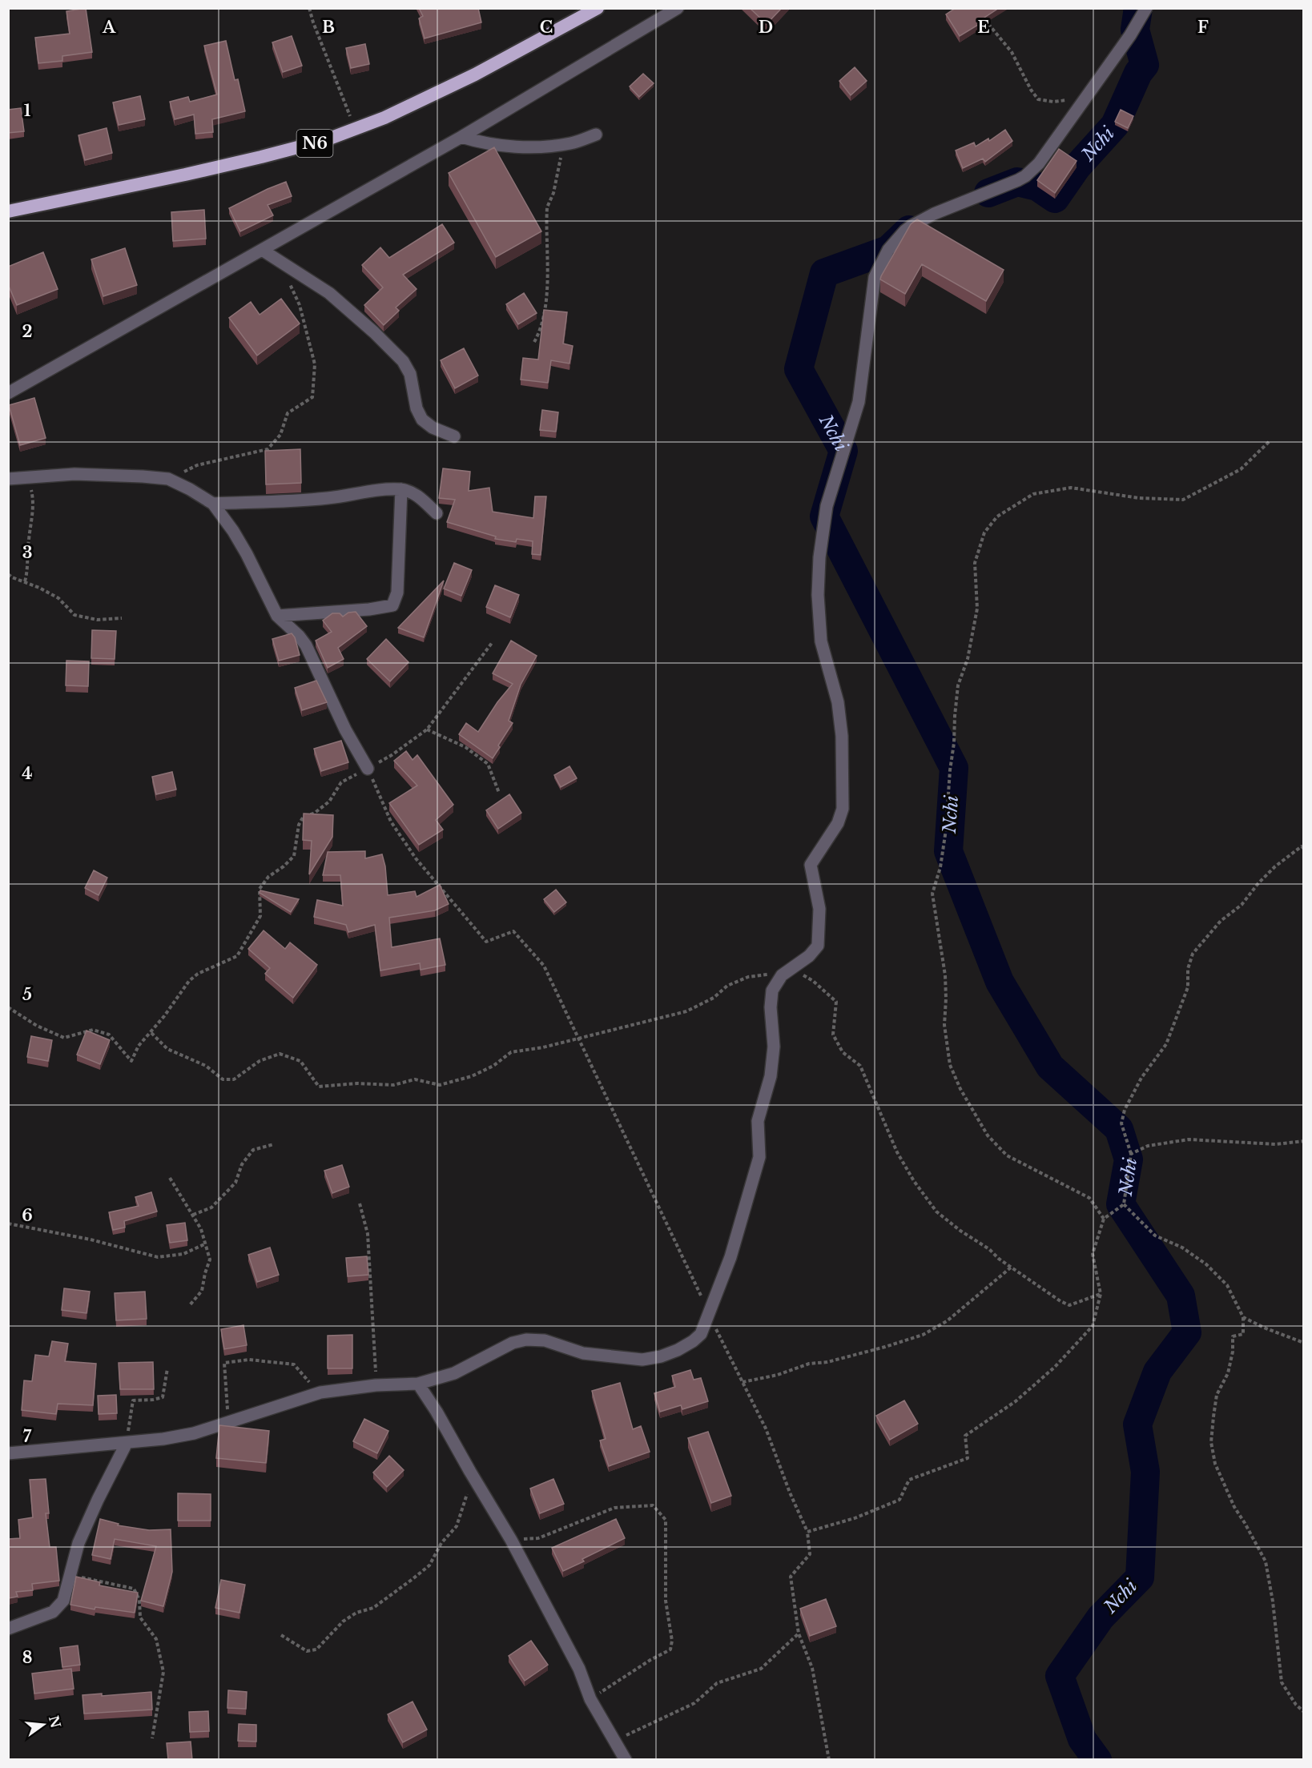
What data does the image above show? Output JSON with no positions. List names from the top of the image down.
{
  "streets": {
    "highway": ["N6"]
  },
  "water": ["Nchi"],
  "north": "right",
  "grid": {
    "columns": [
      "A",
      "B",
      "C",
      "D",
      "E",
      "F"
    ],
    "rows": [
      "1",
      "2",
      "3",
      "4",
      "5",
      "6",
      "7",
      "8"
    ]
  }
}
